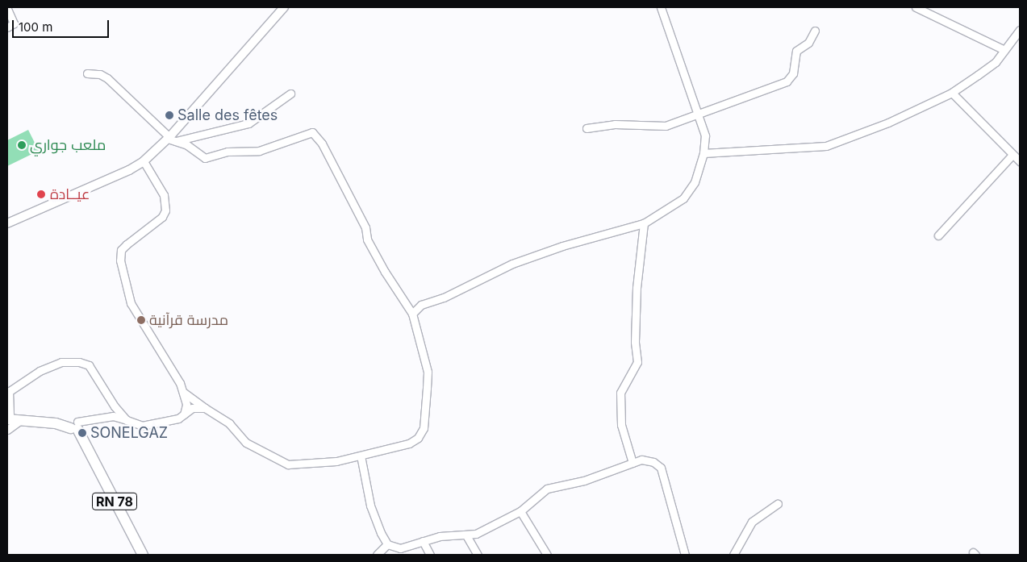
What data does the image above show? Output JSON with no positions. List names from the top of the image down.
{
  "streets": {
    "main road": ["RN 78"]
  },
  "places": [
    "Salle des fêtes",
    "ملعب جواري",
    "عيــادة",
    "مدرسة قرآنية",
    "SONELGAZ"
  ],
  "scale_bar": "100 m"
}
